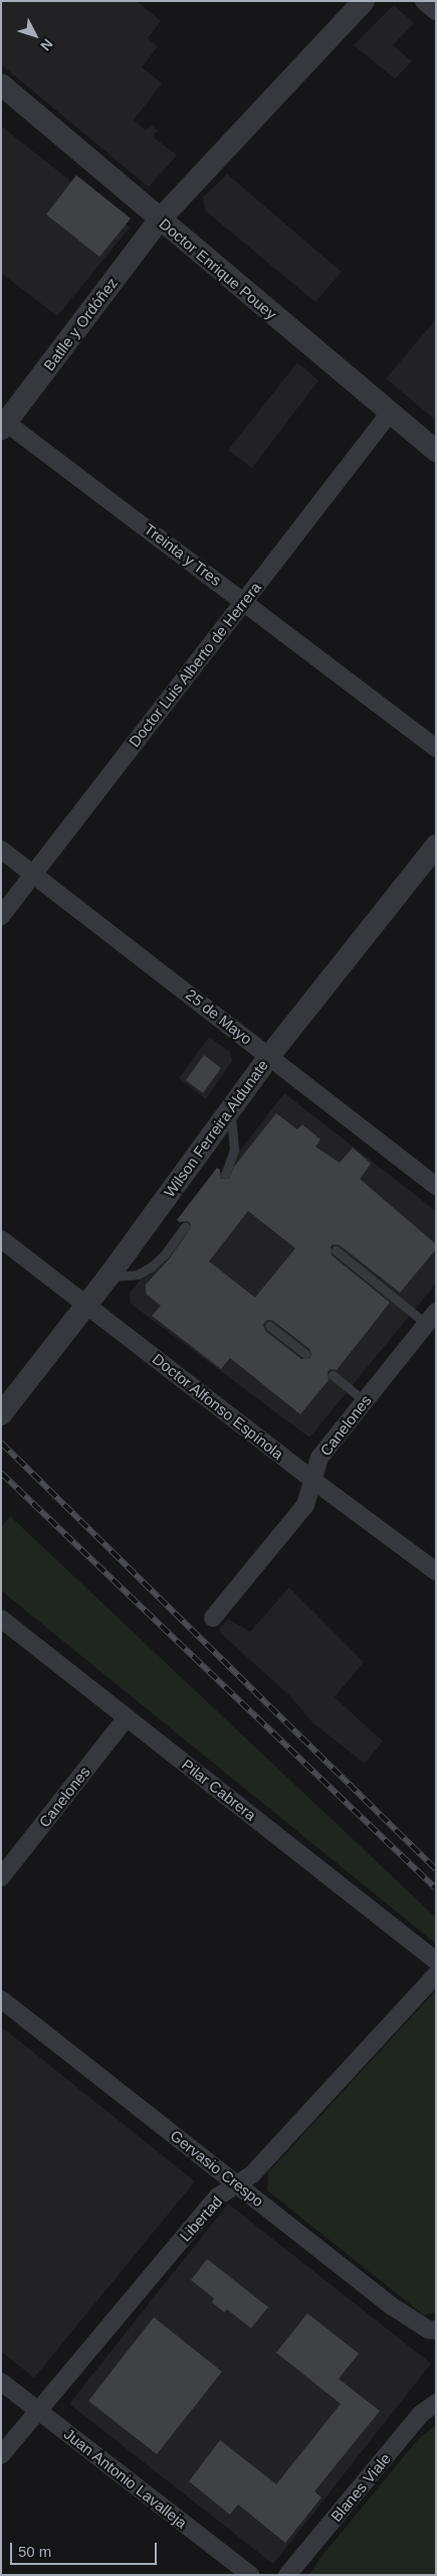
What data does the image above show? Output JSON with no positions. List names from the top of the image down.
{
  "streets": {
    "street": [
      "Doctor Enrique Pouey",
      "Batlle y Ordóñez",
      "Treinta y Tres",
      "Doctor Luis Alberto de Herrera",
      "25 de Mayo",
      "Wilson Ferreira Aldunate",
      "Doctor Alfonso Espínola",
      "Canelones",
      "Pilar Cabrera",
      "Gervasio Crespo",
      "Libertad",
      "Juan Antonio Lavalleja",
      "Blanes Viale"
    ]
  },
  "crossings": [
    ["Doctor Enrique Pouey", "Batlle y Ordóñez"],
    ["Doctor Enrique Pouey", "Doctor Luis Alberto de Herrera"],
    ["Batlle y Ordóñez", "Treinta y Tres"],
    ["Treinta y Tres", "Doctor Luis Alberto de Herrera"],
    ["Doctor Luis Alberto de Herrera", "25 de Mayo"],
    ["25 de Mayo", "Wilson Ferreira Aldunate"],
    ["Wilson Ferreira Aldunate", "Doctor Alfonso Espínola"],
    ["Doctor Alfonso Espínola", "Canelones"],
    ["Canelones", "Pilar Cabrera"],
    ["Gervasio Crespo", "Libertad"],
    ["Libertad", "Juan Antonio Lavalleja"]
  ],
  "scale_bar": "50 m",
  "north": "bottom right"
}
